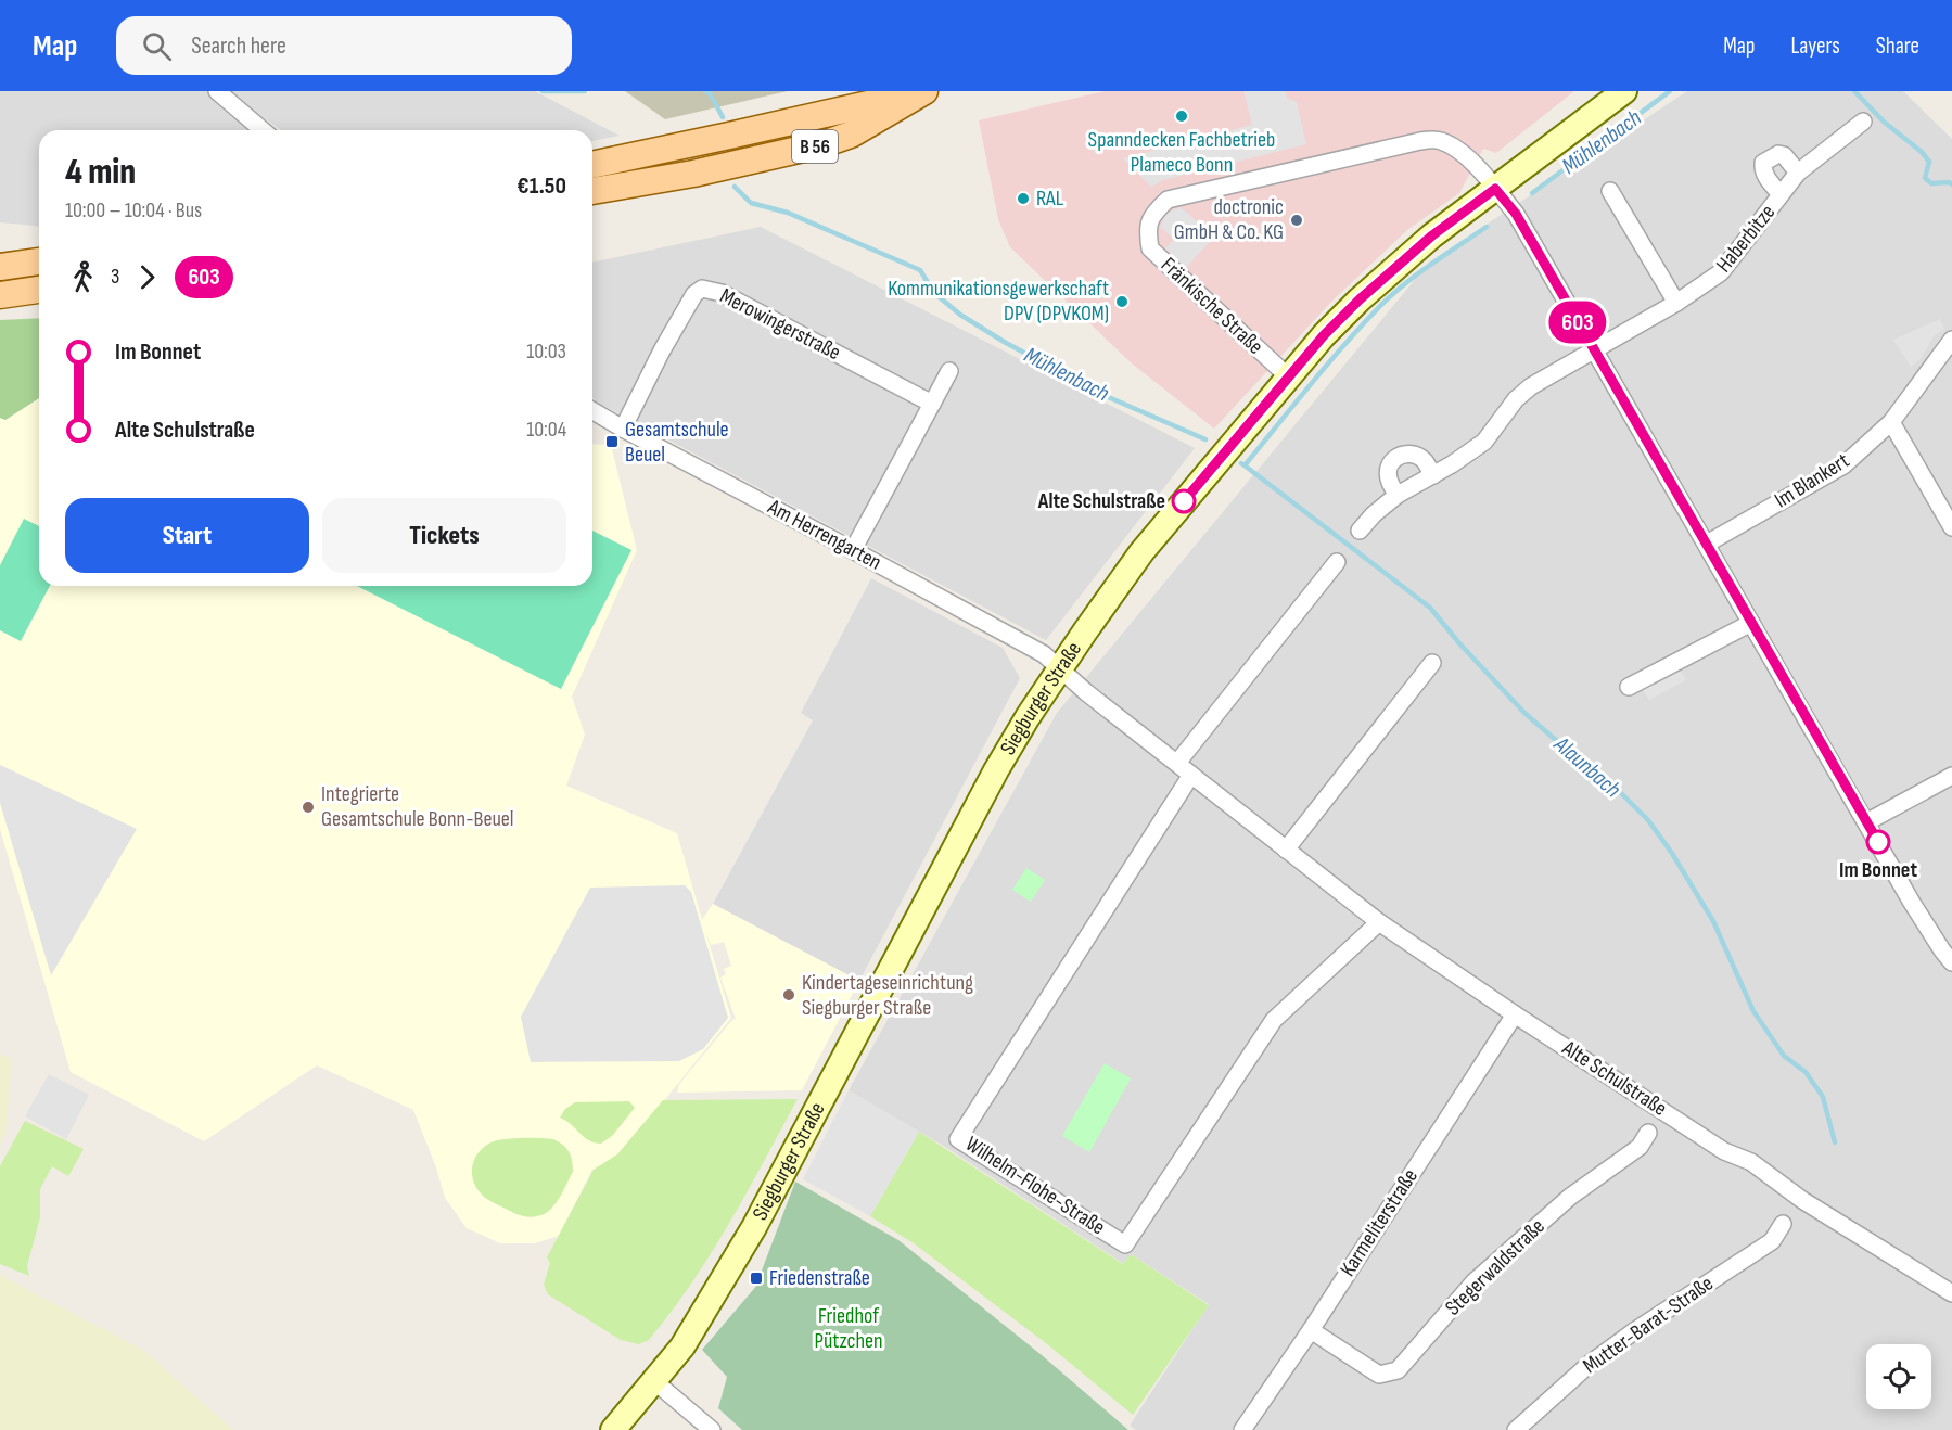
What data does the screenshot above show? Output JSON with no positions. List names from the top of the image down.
{
  "streets": {
    "main road": ["B 56", "Siegburger Straße"],
    "street": [
      "Haberbitze",
      "Fränkische Straße",
      "Merowingerstraße",
      "Im Blankert",
      "Am Herrengarten",
      "Alte Schulstraße",
      "Wilhelm-Flohe-Straße",
      "Karmeliterstraße",
      "Stegerwaldstraße",
      "Mutter-Barat-Straße"
    ]
  },
  "crossings": [
    ["Haberbitze", "Fränkische Straße"],
    ["Fränkische Straße", "Im Blankert"],
    ["Fränkische Straße", "Siegburger Straße"],
    ["Merowingerstraße", "Am Herrengarten"],
    ["Am Herrengarten", "Siegburger Straße"],
    ["Am Herrengarten", "Alte Schulstraße"],
    ["Siegburger Straße", "Alte Schulstraße"],
    ["Alte Schulstraße", "Wilhelm-Flohe-Straße"],
    ["Alte Schulstraße", "Karmeliterstraße"],
    ["Karmeliterstraße", "Stegerwaldstraße"]
  ],
  "water": ["Mühlenbach", "Alaunbach"],
  "parks": ["Friedhof Pützchen"],
  "places": {
    "other": [
      "Spanndecken Fachbetrieb Plameco Bonn",
      "RAL",
      "doctronic GmbH & Co. KG",
      "Kommunikationsgewerkschaft DPV (DPVKOM)",
      "Alte Schulstraße",
      "Integrierte Gesamtschule Bonn-Beuel",
      "Im Bonnet",
      "Kindertageseinrichtung Siegburger Straße"
    ],
    "transit": ["Gesamtschule Beuel", "Friedenstraße"]
  },
  "lines": ["bus line 603"],
  "page": {
    "header": "Map",
    "search": "Search here",
    "nav": ["Map", "Layers", "Share"],
    "on_map": "603",
    "heading": ["4 min", "10:00 – 10:04 · Bus", "€1.50"],
    "legs": ["3", "603"],
    "list": [
      {
        "name": "Im Bonnet",
        "value": "10:03"
      },
      {
        "name": "Alte Schulstraße",
        "value": "10:04"
      }
    ],
    "buttons": ["Start", "Tickets"]
  }
}
